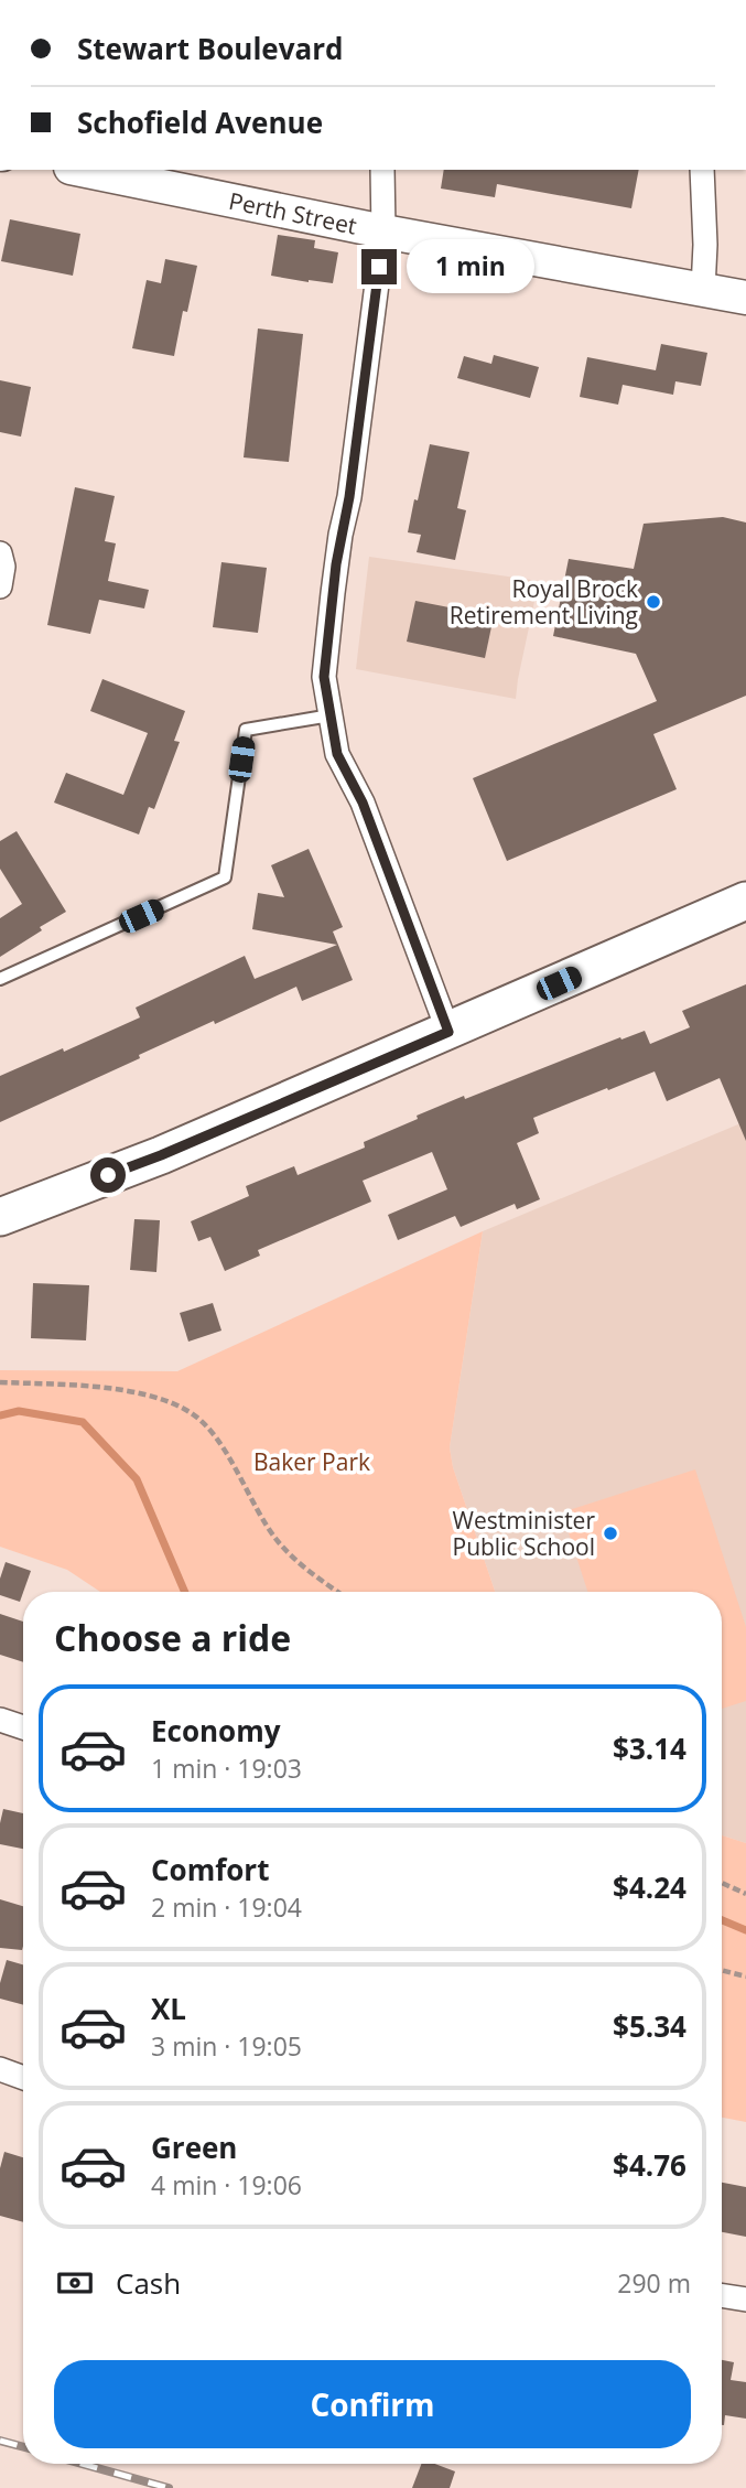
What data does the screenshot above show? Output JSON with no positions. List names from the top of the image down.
{
  "streets": {
    "street": ["Perth Street"]
  },
  "parks": ["Baker Park"],
  "places": ["Royal Brock Retirement Living", "Westminister Public School"],
  "page": {
    "banner": ["Stewart Boulevard", "Schofield Avenue"],
    "bubble": "1 min",
    "heading": "Choose a ride",
    "list": [
      {
        "name": "Economy",
        "note": "1 min · 19:03",
        "value": "$3.14"
      },
      {
        "name": "Comfort",
        "note": "2 min · 19:04",
        "value": "$4.24"
      },
      {
        "name": "XL",
        "note": "3 min · 19:05",
        "value": "$5.34"
      },
      {
        "name": "Green",
        "note": "4 min · 19:06",
        "value": "$4.76"
      }
    ],
    "pay": ["Cash", "290 m"],
    "buttons": "Confirm"
  }
}
